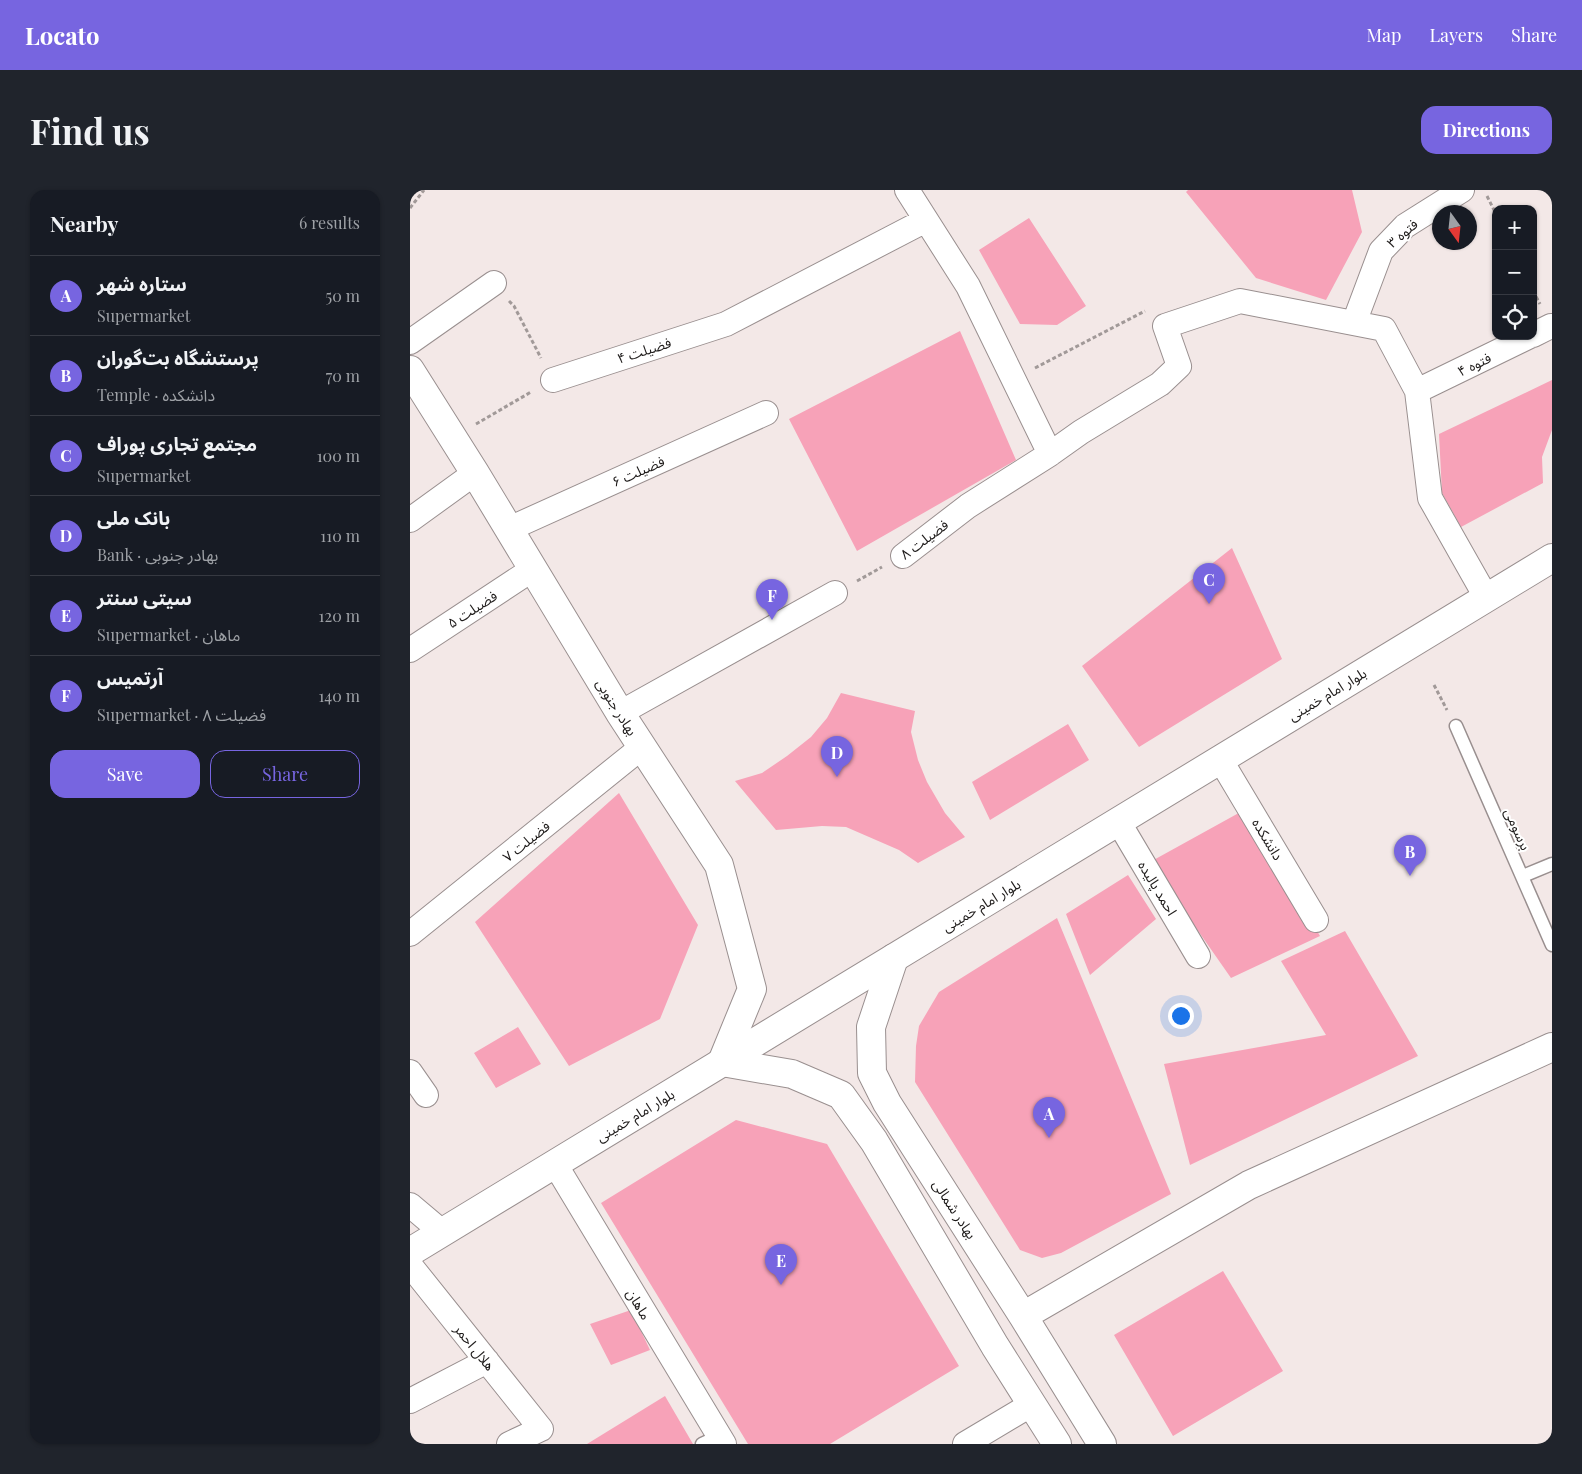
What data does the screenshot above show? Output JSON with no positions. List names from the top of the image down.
{
  "streets": {
    "main road": ["بلوار امام خمینی", "بهادر جنوبی", "بهادر شمالی"],
    "street": [
      "فتوه ۳",
      "فضیلت ۴",
      "فتوه ۴",
      "فضیلت ۶",
      "فضیلت ۸",
      "فضیلت ۵",
      "دانشکده",
      "فضیلت ۷",
      "احمد پالیده",
      "ماهان",
      "هلال احمر"
    ],
    "lane": ["برسومی"]
  },
  "crossings": [
    ["فضیلت ۶", "بهادر جنوبی"],
    ["فضیلت ۵", "بهادر جنوبی"],
    ["بلوار امام خمینی", "بهادر جنوبی"],
    ["بلوار امام خمینی", "دانشکده"],
    ["بلوار امام خمینی", "احمد پالیده"],
    ["بلوار امام خمینی", "بهادر شمالی"],
    ["بلوار امام خمینی", "ماهان"],
    ["بهادر جنوبی", "فضیلت ۷"]
  ],
  "north": "bottom",
  "page": {
    "header": "Locato",
    "nav": ["Map", "Layers", "Share"],
    "buttons": [
      "Directions",
      ["Save", "Share"]
    ],
    "title": "Find us",
    "heading": ["Nearby", "6 results"],
    "map_buttons": ["+", "−"],
    "list": [
      {
        "mark": "A",
        "name": "ستاره شهر",
        "note": "Supermarket",
        "value": "50 m"
      },
      {
        "mark": "B",
        "name": "پرستشگاه بت‌گوران",
        "note": "Temple · دانشکده",
        "value": "70 m"
      },
      {
        "mark": "C",
        "name": "مجتمع تجاری پوراف",
        "note": "Supermarket",
        "value": "100 m"
      },
      {
        "mark": "D",
        "name": "بانک ملی",
        "note": "Bank · بهادر جنوبی",
        "value": "110 m"
      },
      {
        "mark": "E",
        "name": "سیتی سنتر",
        "note": "Supermarket · ماهان",
        "value": "120 m"
      },
      {
        "mark": "F",
        "name": "آرتمیس",
        "note": "Supermarket · فضیلت ۸",
        "value": "140 m"
      }
    ],
    "pins": [
      "C",
      "F",
      "D",
      "B",
      "A",
      "E"
    ]
  }
}
